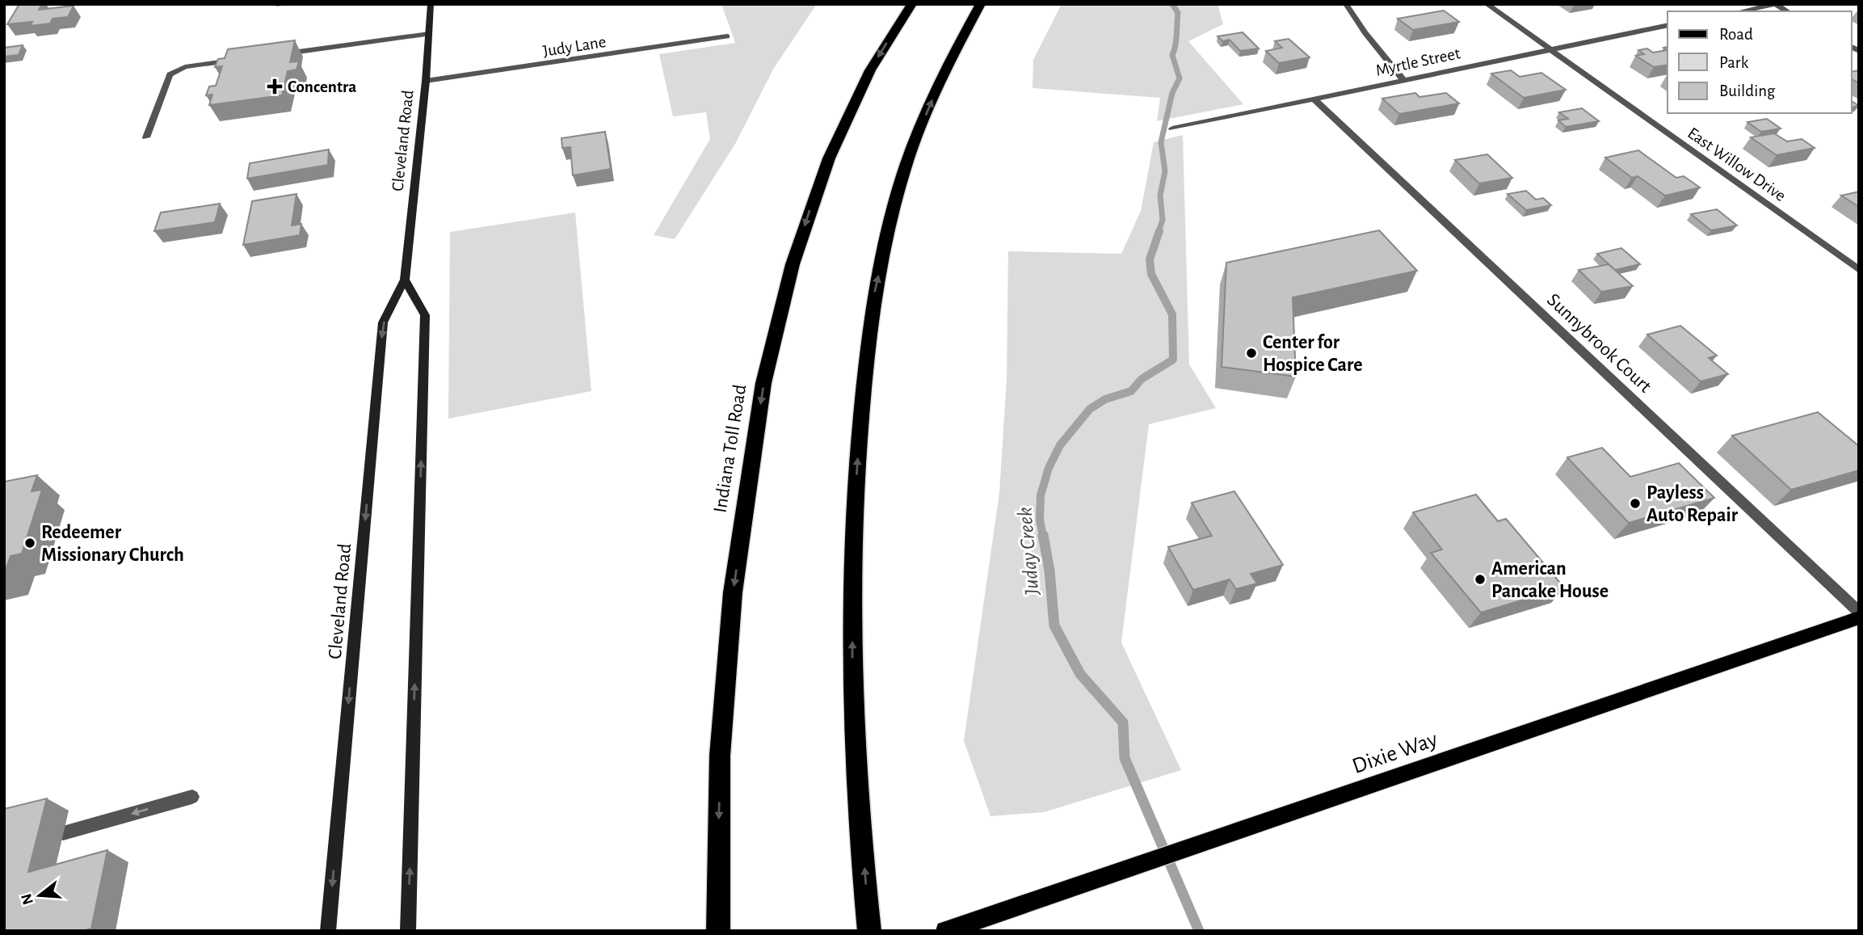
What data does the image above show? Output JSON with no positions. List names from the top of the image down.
{
  "streets": {
    "highway": ["Indiana Toll Road"],
    "main road": ["Cleveland Road", "Dixie Way"],
    "street": [
      "Judy Lane",
      "Myrtle Street",
      "East Willow Drive",
      "Sunnybrook Court"
    ]
  },
  "crossings": [
    ["Judy Lane", "Cleveland Road"],
    ["Myrtle Street", "East Willow Drive"],
    ["Myrtle Street", "Sunnybrook Court"]
  ],
  "water": ["Juday Creek"],
  "places": {
    "health": ["Concentra"],
    "other": [
      "Center for Hospice Care",
      "Payless Auto Repair",
      "Redeemer Missionary Church",
      "American Pancake House"
    ]
  },
  "legend": ["Road", "Park", "Building"],
  "north": "left"
}
